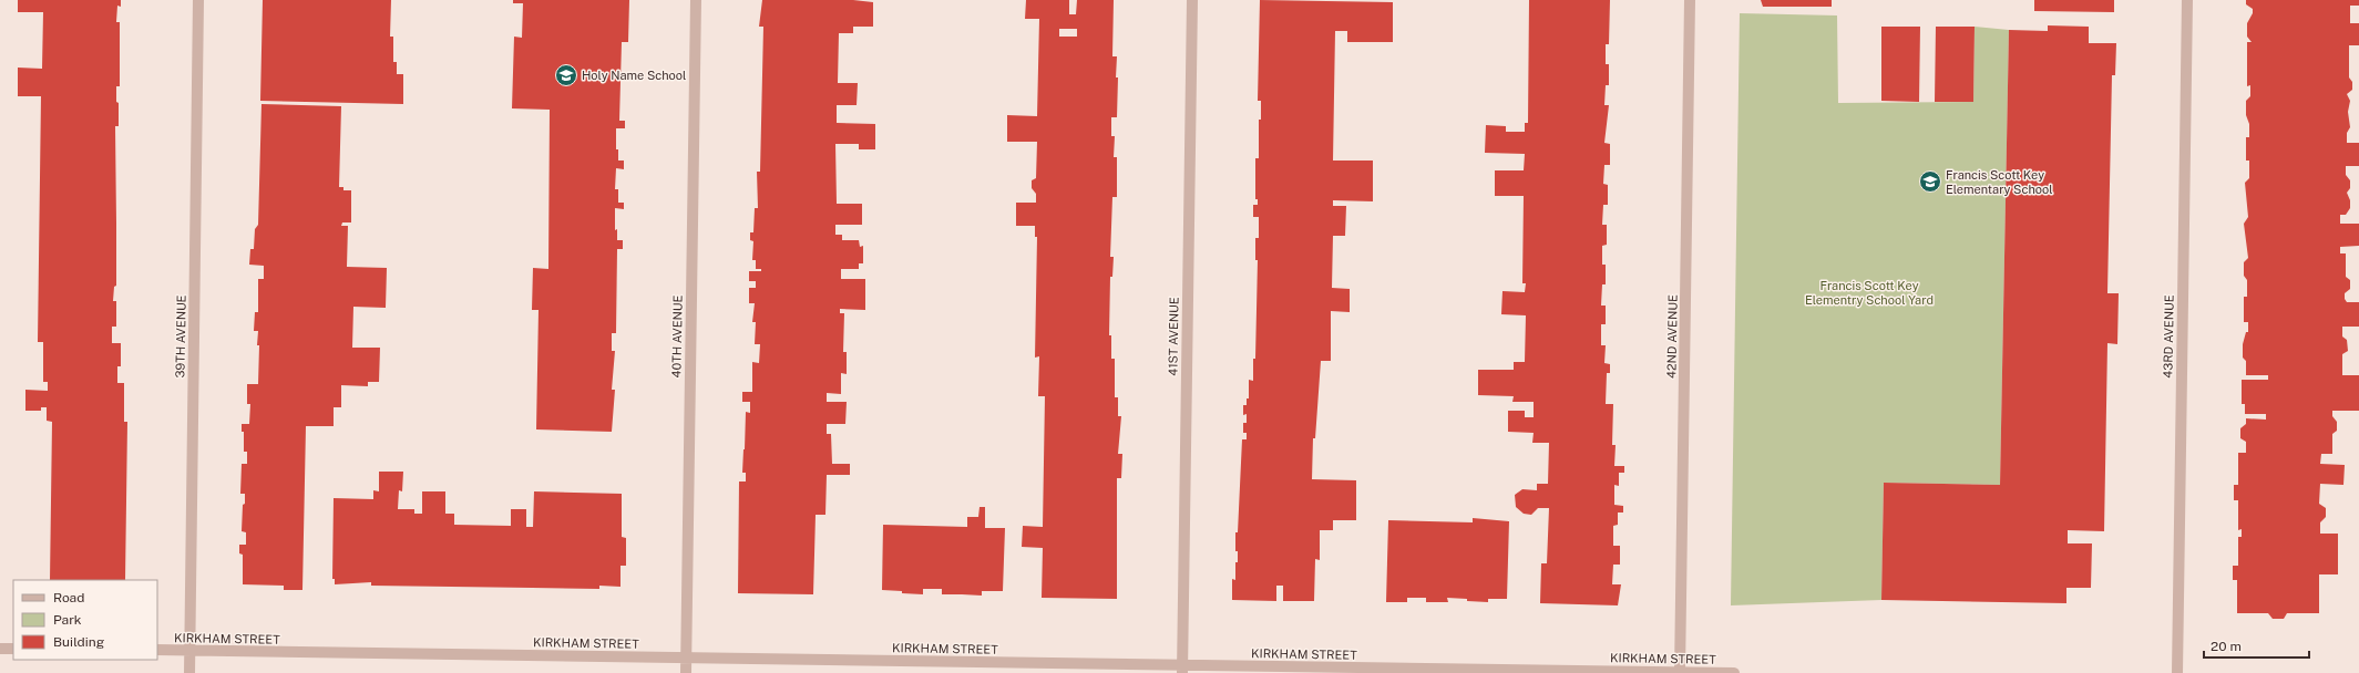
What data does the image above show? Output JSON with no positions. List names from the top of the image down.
{
  "streets": {
    "street": [
      "39TH AVENUE",
      "40TH AVENUE",
      "41ST AVENUE",
      "42ND AVENUE",
      "43RD AVENUE",
      "KIRKHAM STREET"
    ]
  },
  "crossings": [
    ["39TH AVENUE", "KIRKHAM STREET"],
    ["40TH AVENUE", "KIRKHAM STREET"],
    ["41ST AVENUE", "KIRKHAM STREET"],
    ["42ND AVENUE", "KIRKHAM STREET"]
  ],
  "parks": ["Francis Scott Key Elementry School Yard"],
  "places": {
    "school or university": ["Holy Name School", "Francis Scott Key Elementary School"]
  },
  "legend": ["Road", "Park", "Building"],
  "scale_bar": "20 m"
}
